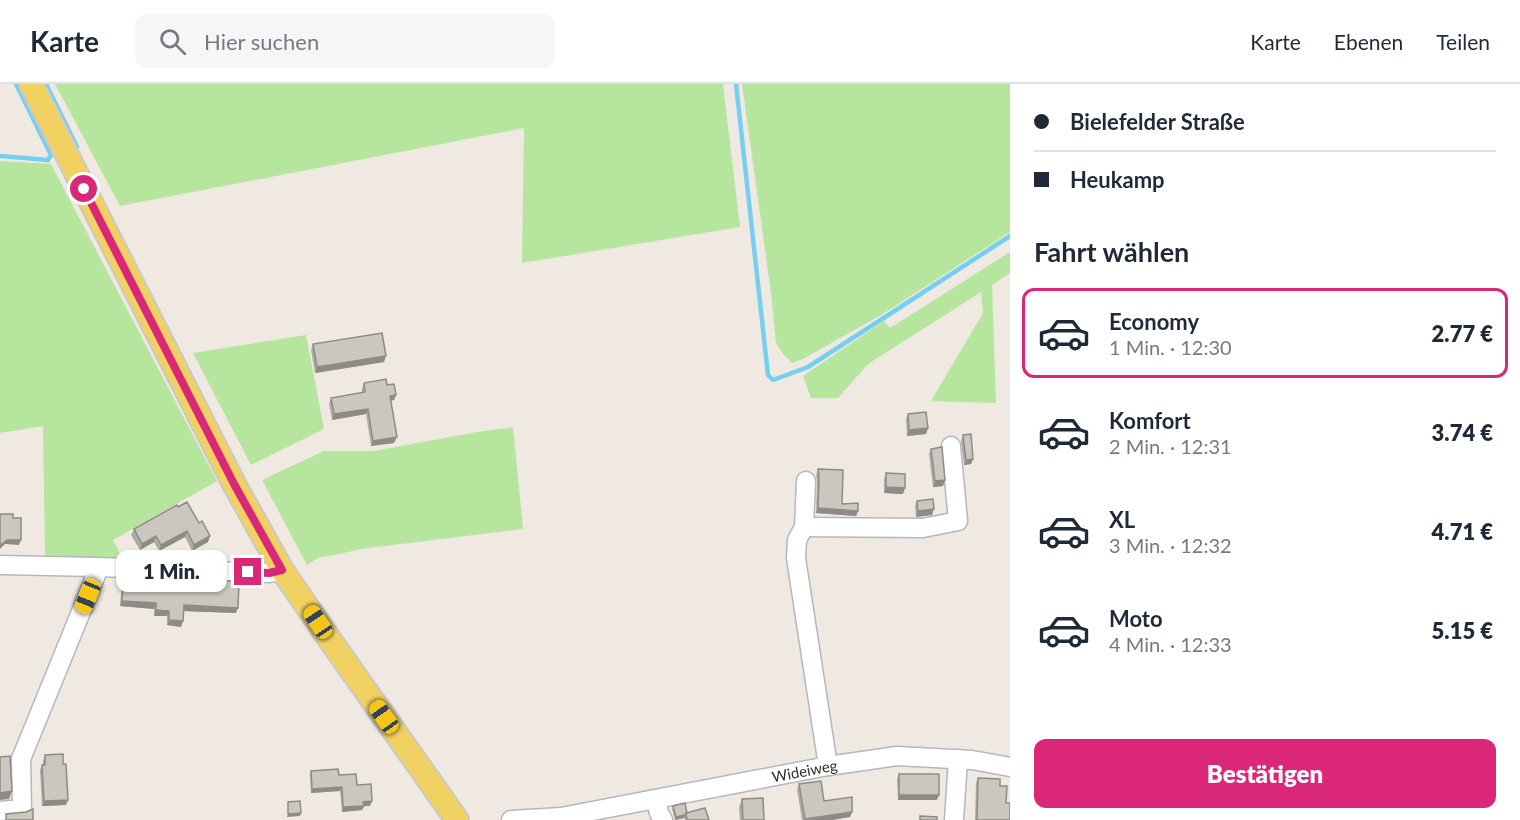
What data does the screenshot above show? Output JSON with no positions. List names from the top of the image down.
{
  "streets": {
    "street": ["Wideiweg"]
  },
  "page": {
    "header": "Karte",
    "search": "Hier suchen",
    "nav": ["Karte", "Ebenen", "Teilen"],
    "banner": ["Bielefelder Straße", "Heukamp"],
    "heading": "Fahrt wählen",
    "list": [
      {
        "name": "Economy",
        "note": "1 Min. · 12:30",
        "value": "2.77 €"
      },
      {
        "name": "Komfort",
        "note": "2 Min. · 12:31",
        "value": "3.74 €"
      },
      {
        "name": "XL",
        "note": "3 Min. · 12:32",
        "value": "4.71 €"
      },
      {
        "name": "Moto",
        "note": "4 Min. · 12:33",
        "value": "5.15 €"
      }
    ],
    "bubble": "1 Min.",
    "buttons": "Bestätigen"
  }
}
